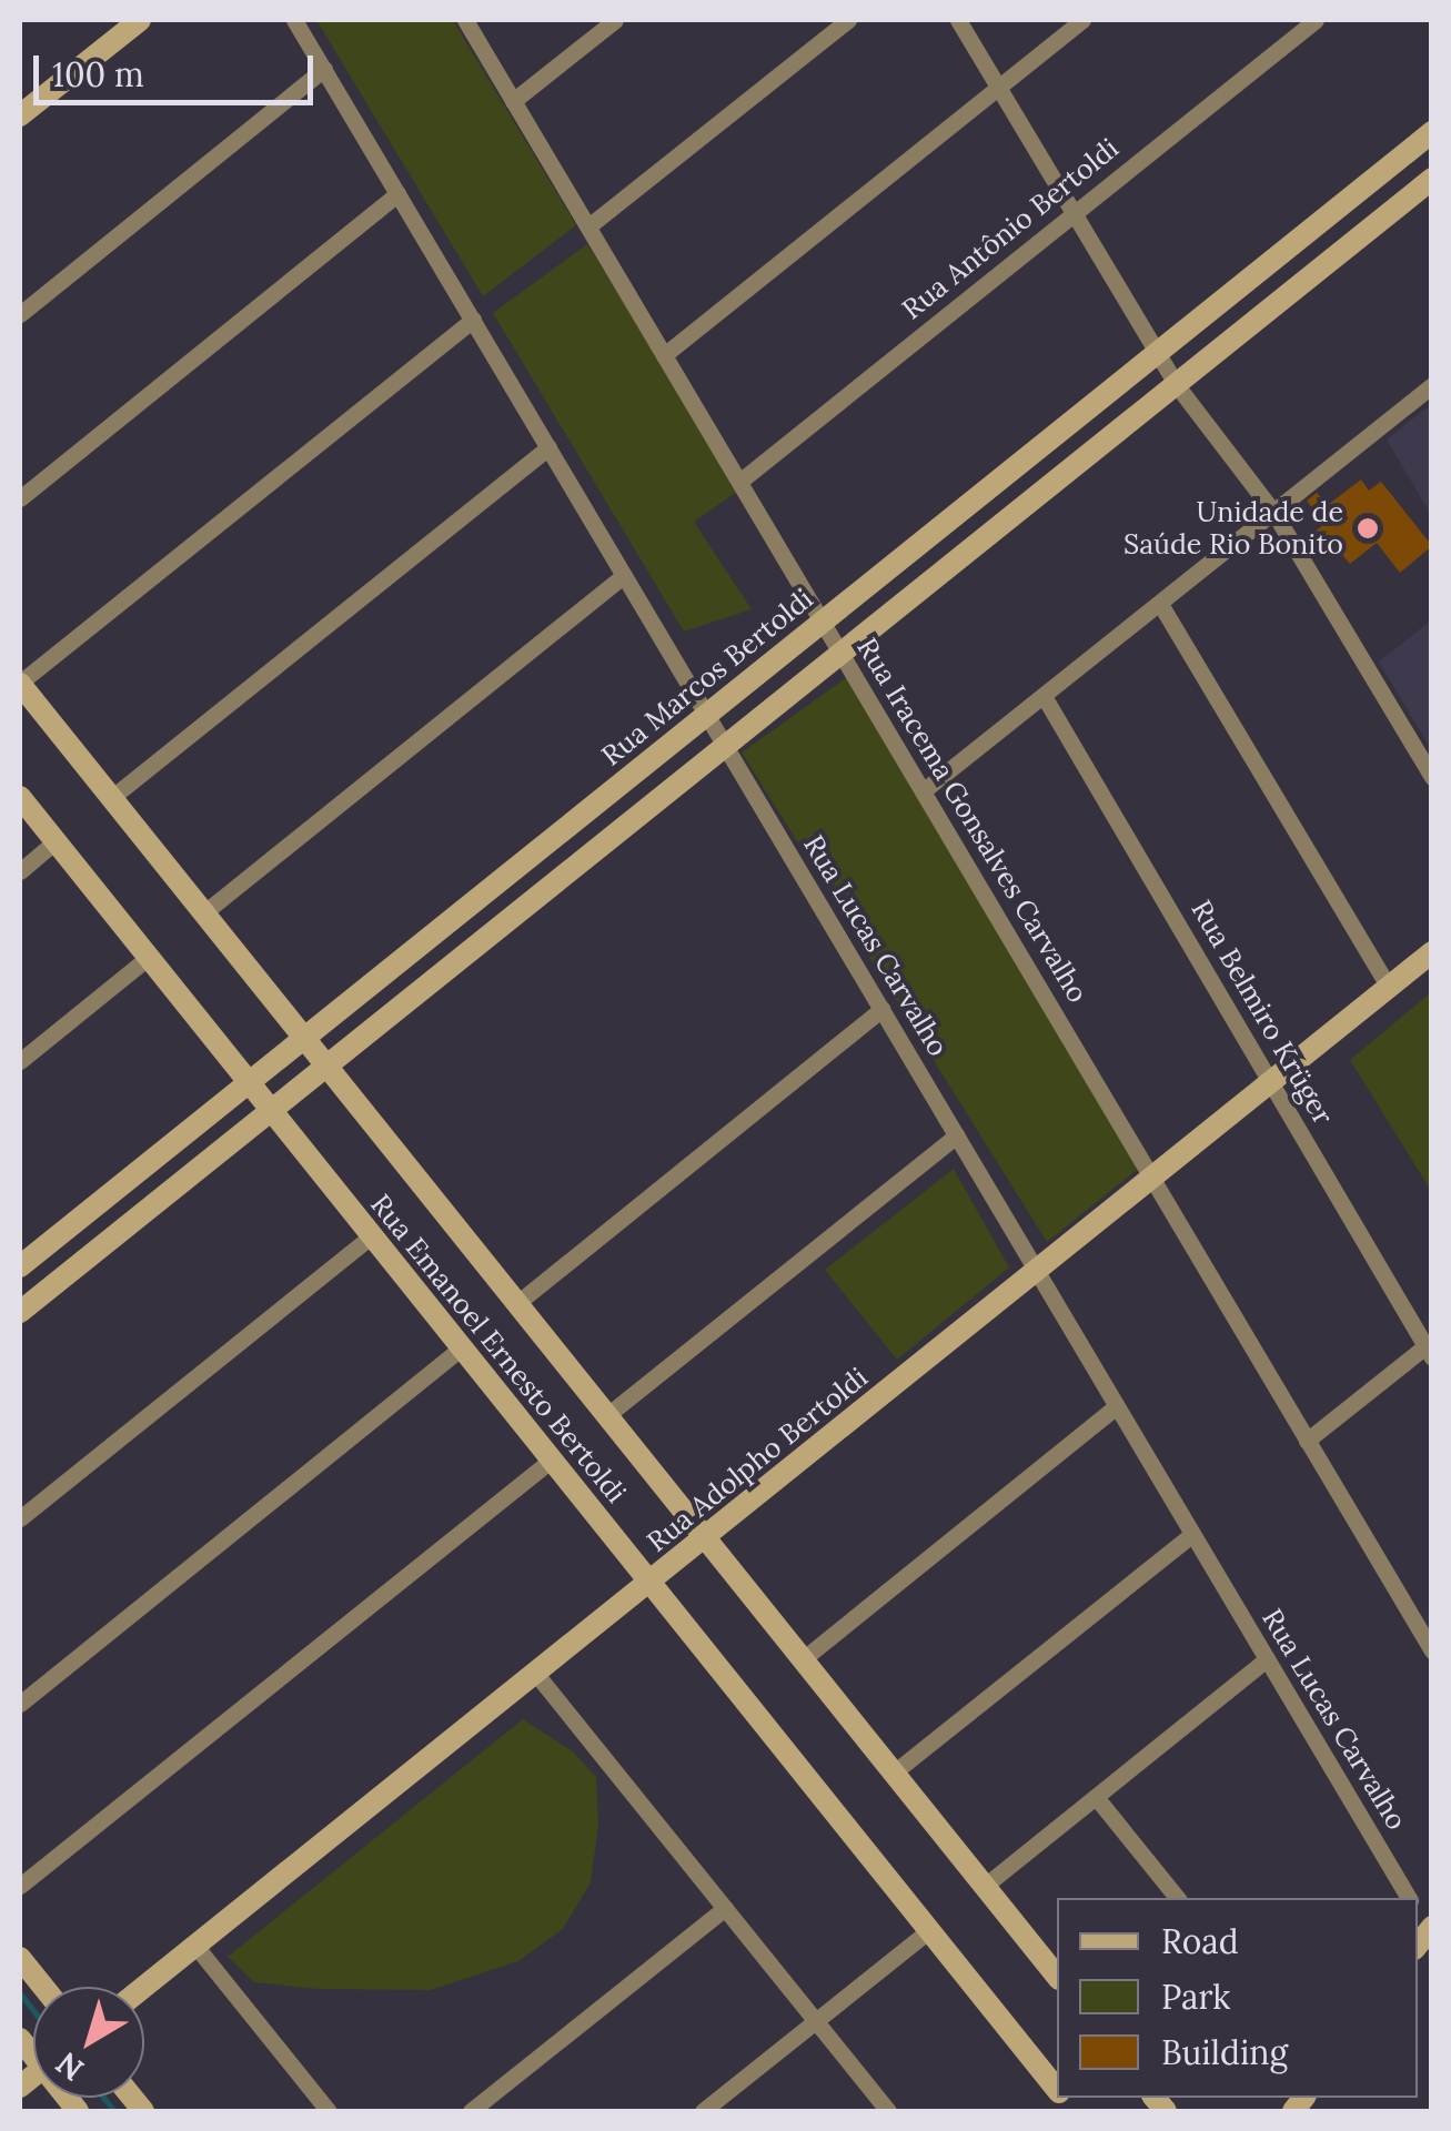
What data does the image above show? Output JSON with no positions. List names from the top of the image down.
{
  "streets": {
    "street": [
      "Rua Antônio Bertoldi",
      "Rua Marcos Bertoldi",
      "Rua Iracema Gonsalves Carvalho",
      "Rua Lucas Carvalho",
      "Rua Belmiro Krüger",
      "Rua Emanoel Ernesto Bertoldi",
      "Rua Adolpho Bertoldi"
    ]
  },
  "crossings": [
    ["Rua Antônio Bertoldi", "Rua Iracema Gonsalves Carvalho"],
    ["Rua Marcos Bertoldi", "Rua Iracema Gonsalves Carvalho"],
    ["Rua Marcos Bertoldi", "Rua Lucas Carvalho"],
    ["Rua Marcos Bertoldi", "Rua Emanoel Ernesto Bertoldi"],
    ["Rua Iracema Gonsalves Carvalho", "Rua Adolpho Bertoldi"],
    ["Rua Lucas Carvalho", "Rua Adolpho Bertoldi"],
    ["Rua Belmiro Krüger", "Rua Adolpho Bertoldi"],
    ["Rua Emanoel Ernesto Bertoldi", "Rua Adolpho Bertoldi"]
  ],
  "places": ["Unidade de Saúde Rio Bonito"],
  "legend": ["Road", "Park", "Building"],
  "scale_bar": "100 m",
  "north": "bottom left"
}
